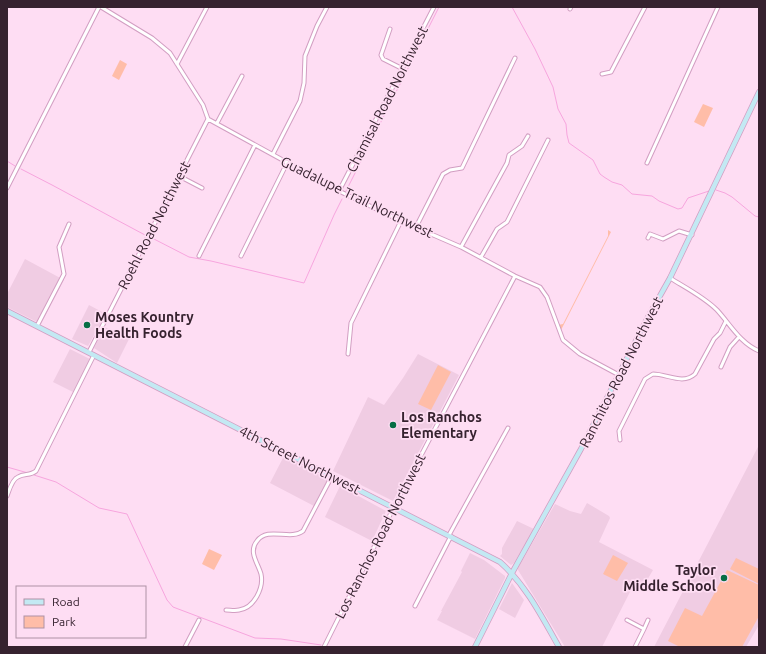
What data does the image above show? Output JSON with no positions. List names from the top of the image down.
{
  "streets": {
    "main road": ["Ranchitos Road Northwest", "4th Street Northwest"],
    "street": [
      "Chamisal Road Northwest",
      "Guadalupe Trail Northwest",
      "Roehl Road Northwest",
      "Los Ranchos Road Northwest"
    ]
  },
  "crossings": [
    ["Chamisal Road Northwest", "Guadalupe Trail Northwest"],
    ["Guadalupe Trail Northwest", "Roehl Road Northwest"],
    ["Guadalupe Trail Northwest", "Ranchitos Road Northwest"],
    ["Guadalupe Trail Northwest", "Los Ranchos Road Northwest"],
    ["Roehl Road Northwest", "4th Street Northwest"],
    ["Ranchitos Road Northwest", "4th Street Northwest"],
    ["4th Street Northwest", "Los Ranchos Road Northwest"]
  ],
  "places": ["Moses Kountry Health Foods", "Los Ranchos Elementary", "Taylor Middle School"],
  "legend": ["Road", "Park"]
}
